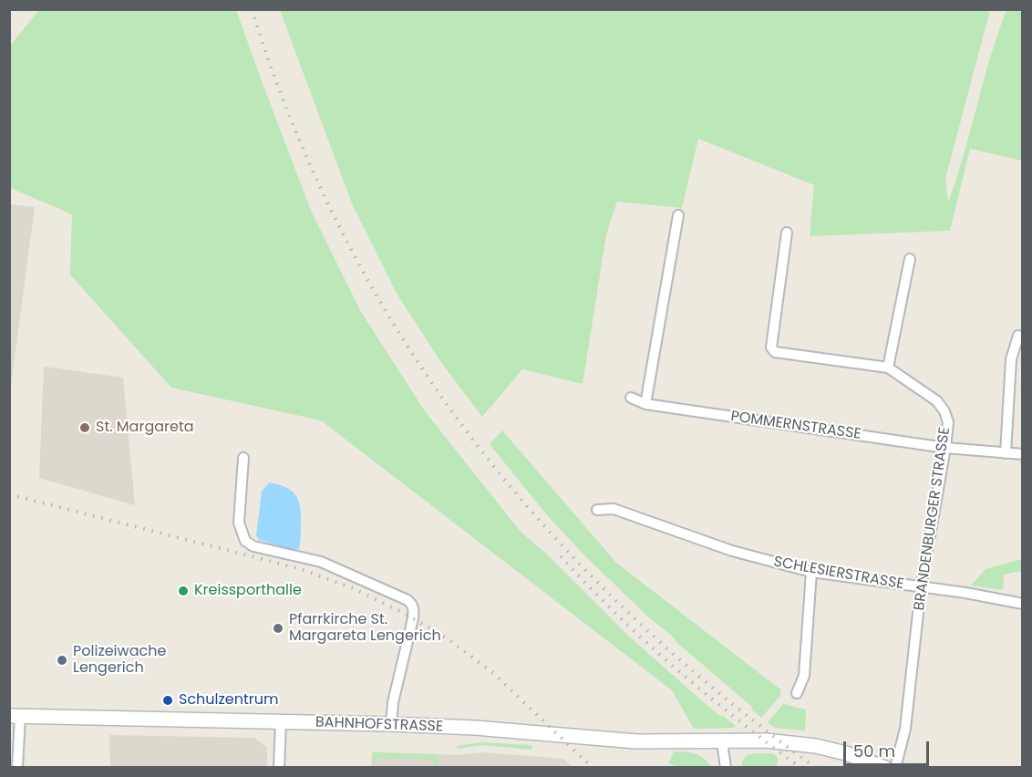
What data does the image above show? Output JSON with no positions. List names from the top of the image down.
{
  "streets": {
    "street": [
      "POMMERNSTRASSE",
      "BRANDENBURGER STRASSE",
      "SCHLESIERSTRASSE",
      "BAHNHOFSTRASSE"
    ]
  },
  "crossings": [
    ["POMMERNSTRASSE", "BRANDENBURGER STRASSE"],
    ["BRANDENBURGER STRASSE", "SCHLESIERSTRASSE"]
  ],
  "places": [
    "St. Margareta",
    "Kreissporthalle",
    "Pfarrkirche St. Margareta Lengerich",
    "Polizeiwache Lengerich",
    "Schulzentrum"
  ],
  "scale_bar": "50 m"
}
